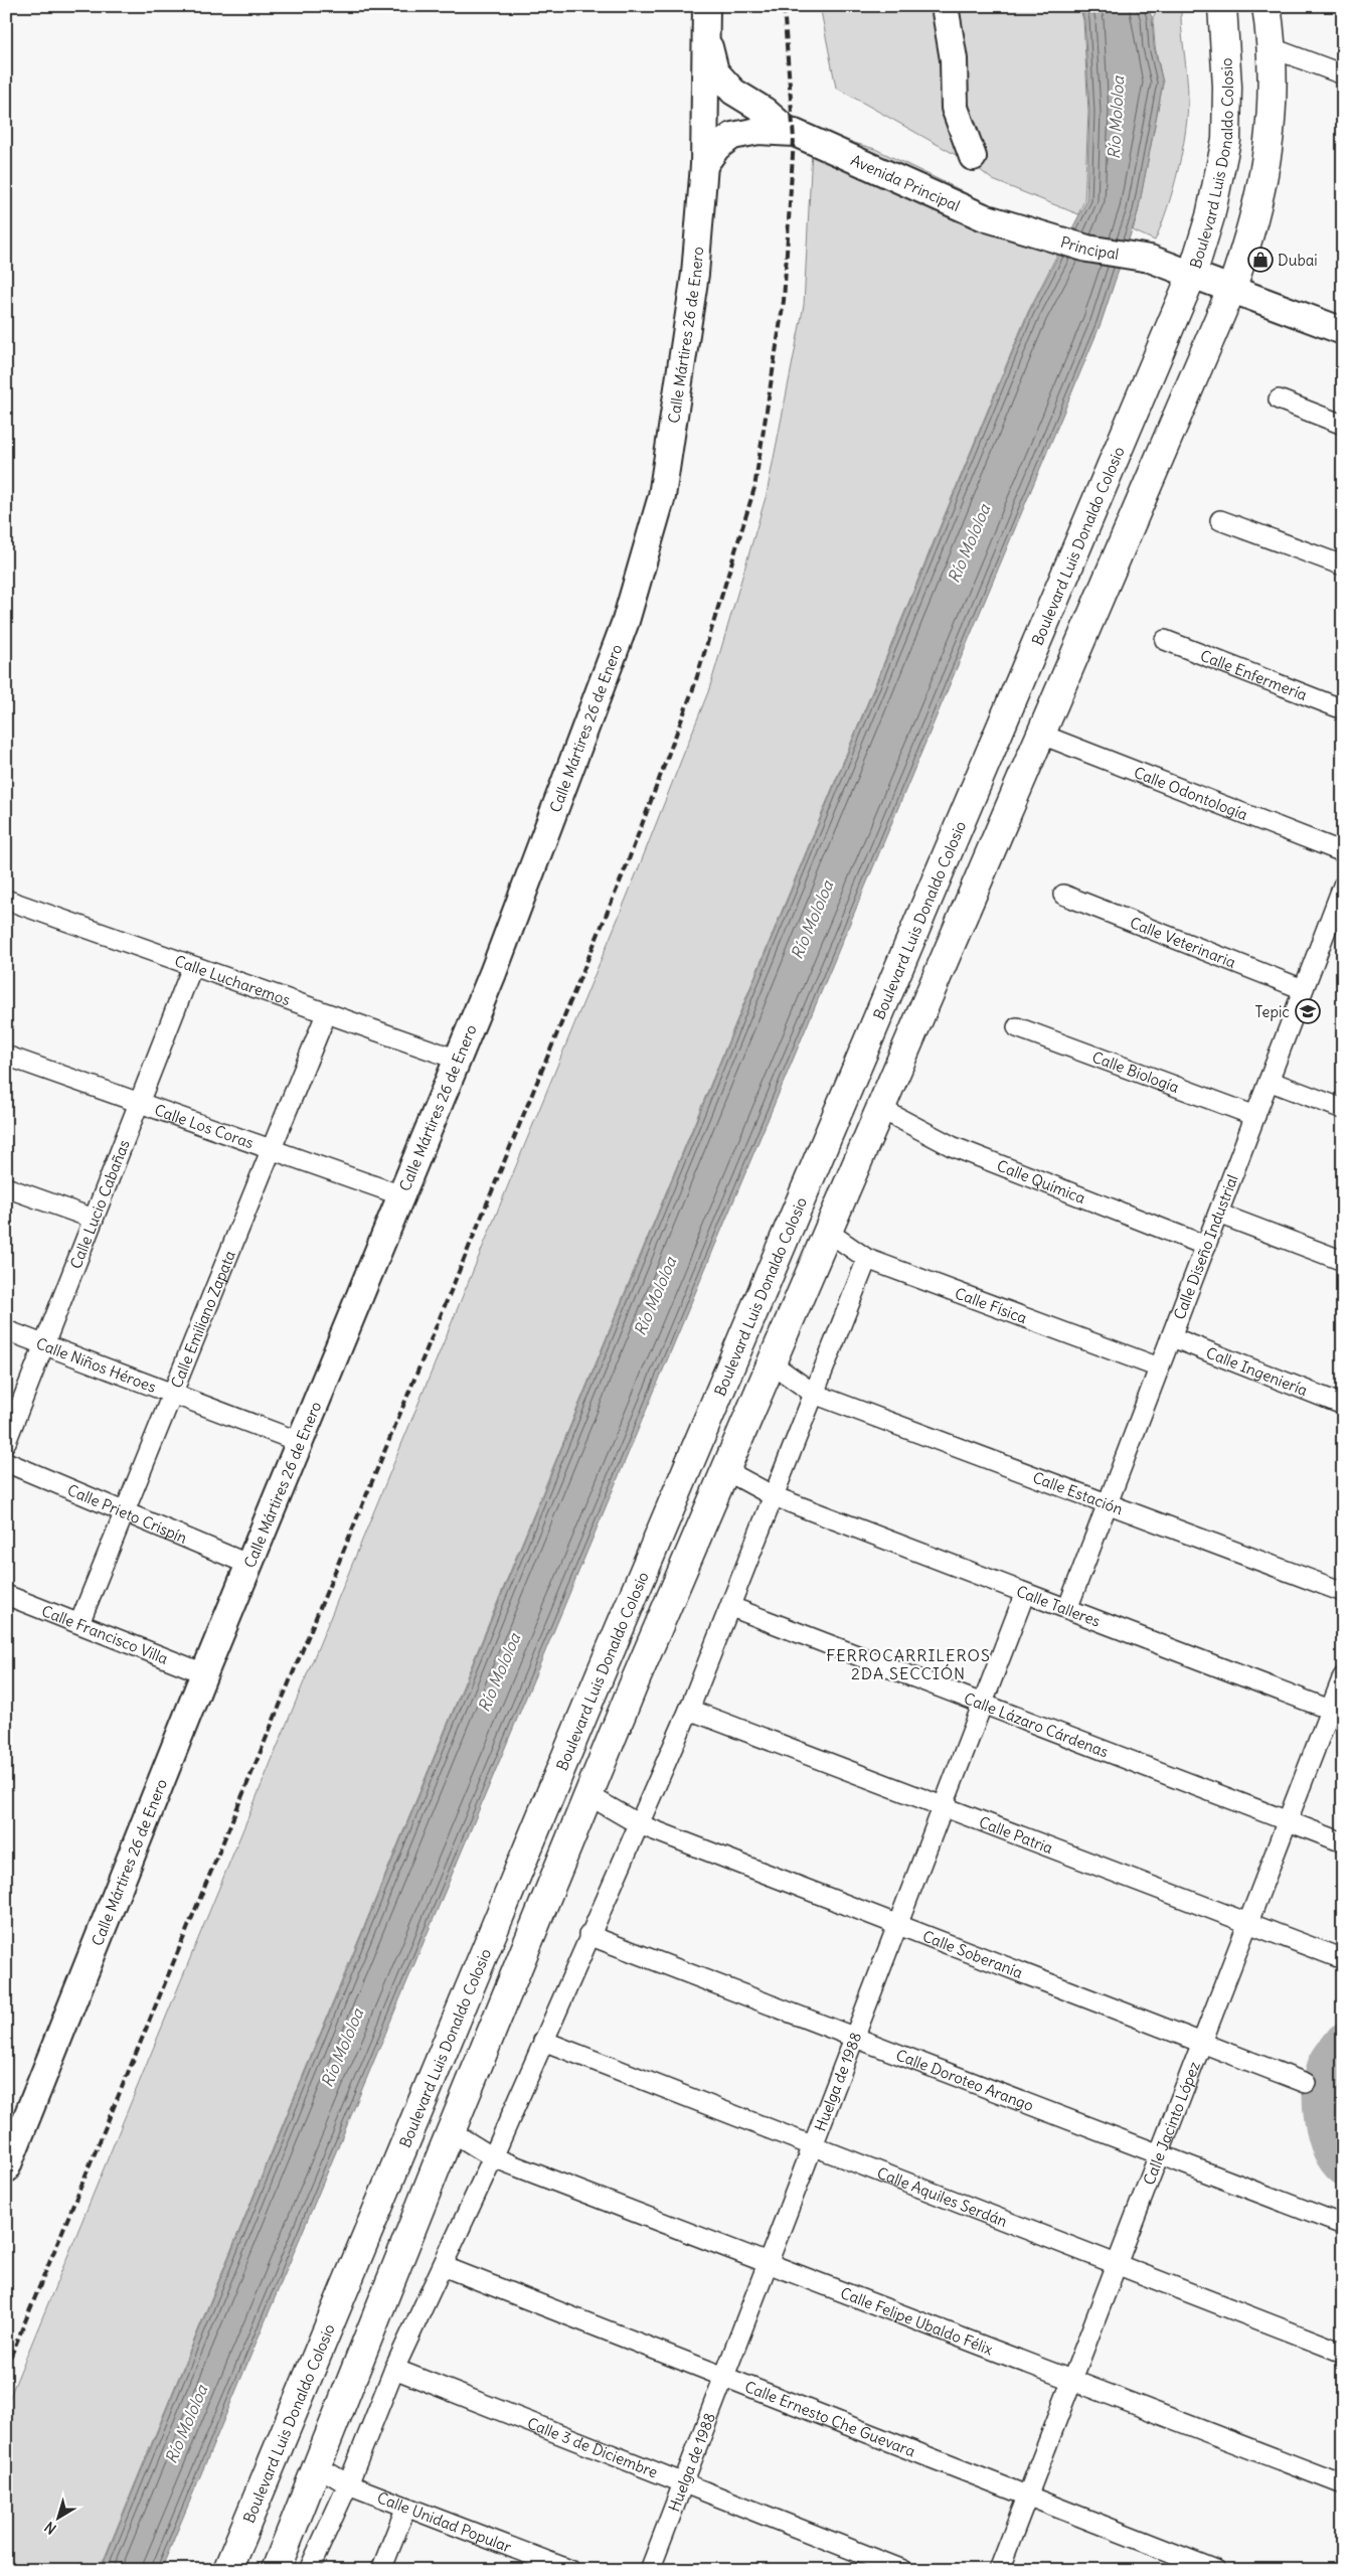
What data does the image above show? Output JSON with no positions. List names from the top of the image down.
{
  "streets": {
    "main road": ["Boulevard Luis Donaldo Colosio"],
    "street": [
      "Avenida Principal",
      "Principal",
      "Calle Mártires 26 de Enero",
      "Calle Enfermería",
      "Calle Odontología",
      "Calle Veterinaria",
      "Calle Lucharemos",
      "Calle Biología",
      "Calle Los Coras",
      "Calle Química",
      "Calle Lucio Cabañas",
      "Calle Diseño Industrial",
      "Calle Física",
      "Calle Emiliano Zapata",
      "Calle Niños Héroes",
      "Calle Ingeniería",
      "Calle Estación",
      "Calle Prieto Crispín",
      "Calle Talleres",
      "Calle Francisco Villa",
      "Calle Lázaro Cárdenas",
      "Calle Patria",
      "Calle Soberanía",
      "Calle Doroteo Arango",
      "Huelga de 1988",
      "Calle Jacinto López",
      "Calle Aquiles Serdán",
      "Calle Felipe Ubaldo Félix",
      "Calle Ernesto Che Guevara",
      "Calle 3 de Diciembre",
      "Calle Unidad Popular"
    ]
  },
  "crossings": [
    ["Boulevard Luis Donaldo Colosio", "Principal"],
    ["Avenida Principal", "Principal"],
    ["Avenida Principal", "Calle Mártires 26 de Enero"],
    ["Calle Mártires 26 de Enero", "Calle Lucharemos"],
    ["Calle Mártires 26 de Enero", "Calle Los Coras"],
    ["Calle Mártires 26 de Enero", "Calle Niños Héroes"],
    ["Calle Mártires 26 de Enero", "Calle Prieto Crispín"],
    ["Calle Mártires 26 de Enero", "Calle Francisco Villa"],
    ["Calle Veterinaria", "Calle Diseño Industrial"],
    ["Calle Lucharemos", "Calle Lucio Cabañas"],
    ["Calle Lucharemos", "Calle Emiliano Zapata"],
    ["Calle Biología", "Calle Diseño Industrial"],
    ["Calle Los Coras", "Calle Lucio Cabañas"],
    ["Calle Los Coras", "Calle Emiliano Zapata"],
    ["Calle Química", "Calle Diseño Industrial"],
    ["Calle Lucio Cabañas", "Calle Niños Héroes"],
    ["Calle Diseño Industrial", "Calle Física"],
    ["Calle Diseño Industrial", "Calle Ingeniería"],
    ["Calle Diseño Industrial", "Calle Estación"],
    ["Calle Diseño Industrial", "Calle Talleres"],
    ["Calle Emiliano Zapata", "Calle Niños Héroes"],
    ["Calle Emiliano Zapata", "Calle Prieto Crispín"],
    ["Calle Emiliano Zapata", "Calle Francisco Villa"],
    ["Calle Talleres", "Huelga de 1988"],
    ["Calle Talleres", "Calle Jacinto López"],
    ["Calle Lázaro Cárdenas", "Huelga de 1988"],
    ["Calle Lázaro Cárdenas", "Calle Jacinto López"],
    ["Calle Patria", "Huelga de 1988"],
    ["Calle Patria", "Calle Jacinto López"],
    ["Calle Soberanía", "Huelga de 1988"],
    ["Calle Soberanía", "Calle Jacinto López"],
    ["Calle Doroteo Arango", "Huelga de 1988"],
    ["Calle Doroteo Arango", "Calle Jacinto López"],
    ["Huelga de 1988", "Calle Aquiles Serdán"],
    ["Huelga de 1988", "Calle Felipe Ubaldo Félix"],
    ["Huelga de 1988", "Calle Ernesto Che Guevara"],
    ["Huelga de 1988", "Calle 3 de Diciembre"],
    ["Calle Jacinto López", "Calle Aquiles Serdán"],
    ["Calle Jacinto López", "Calle Felipe Ubaldo Félix"],
    ["Calle Jacinto López", "Calle Ernesto Che Guevara"]
  ],
  "districts": ["FERROCARRILEROS 2DA SECCIÓN"],
  "water": ["Río Mololoa"],
  "places": {
    "shop": ["Dubai"],
    "school or university": ["Tepic"]
  },
  "north": "bottom left"
}
